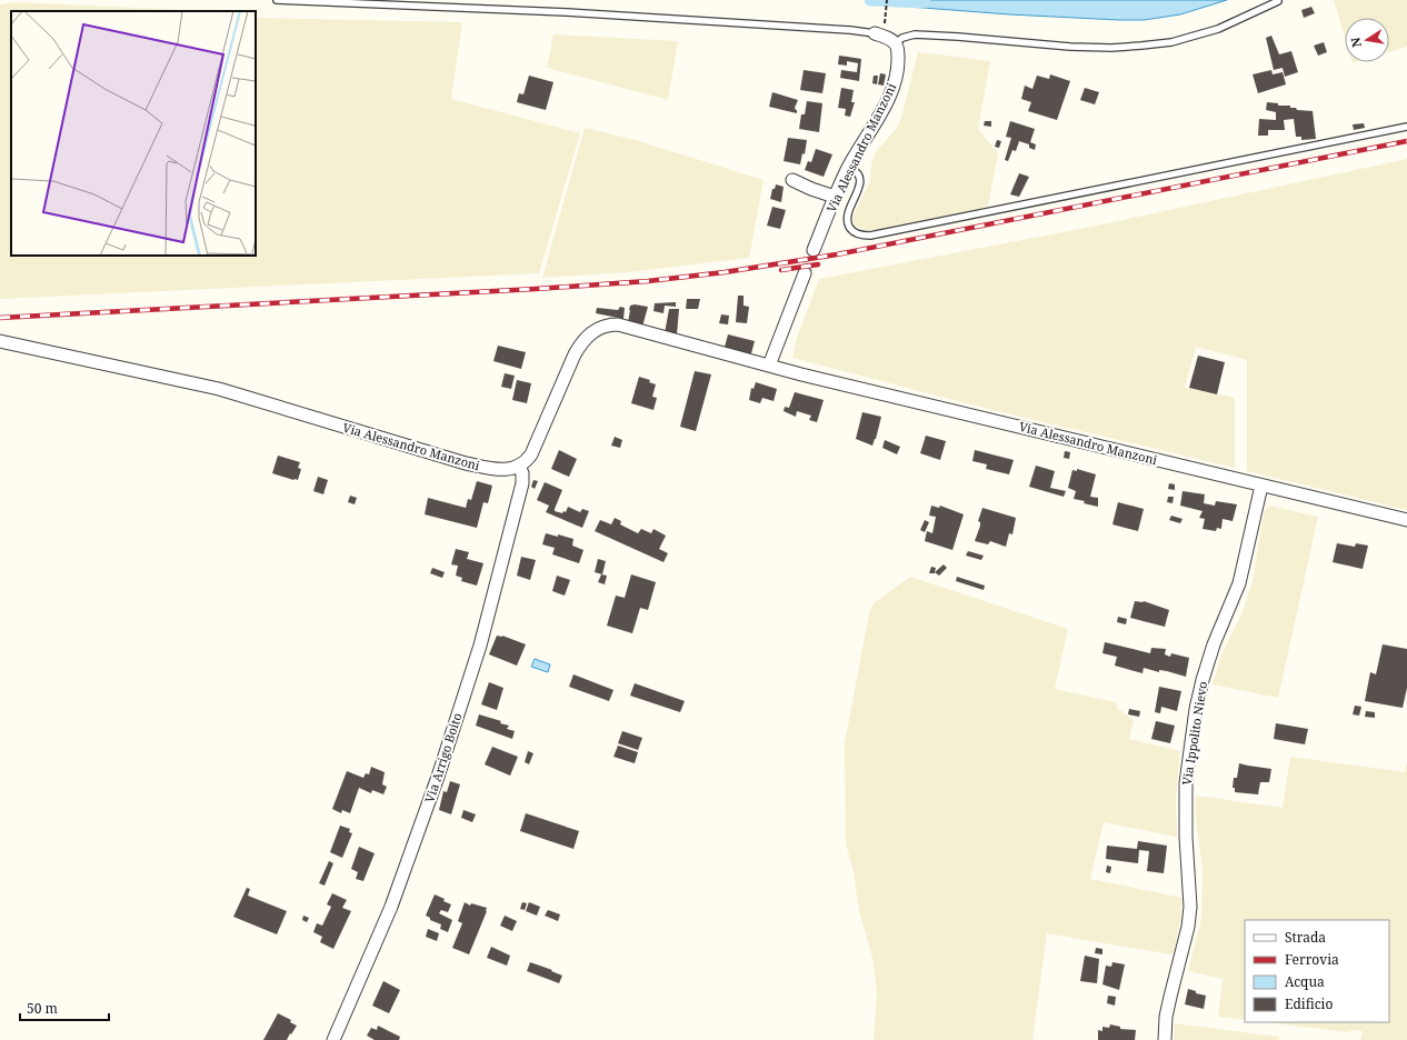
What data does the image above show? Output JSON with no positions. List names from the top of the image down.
{
  "streets": {
    "street": ["Via Alessandro Manzoni", "Via Ippolito Nievo", "Via Arrigo Boito"]
  },
  "crossings": [
    ["Via Alessandro Manzoni", "Via Ippolito Nievo"],
    ["Via Alessandro Manzoni", "Via Arrigo Boito"]
  ],
  "legend": [
    "Strada",
    "Ferrovia",
    "Acqua",
    "Edificio"
  ],
  "scale_bar": "50 m",
  "north": "left"
}
